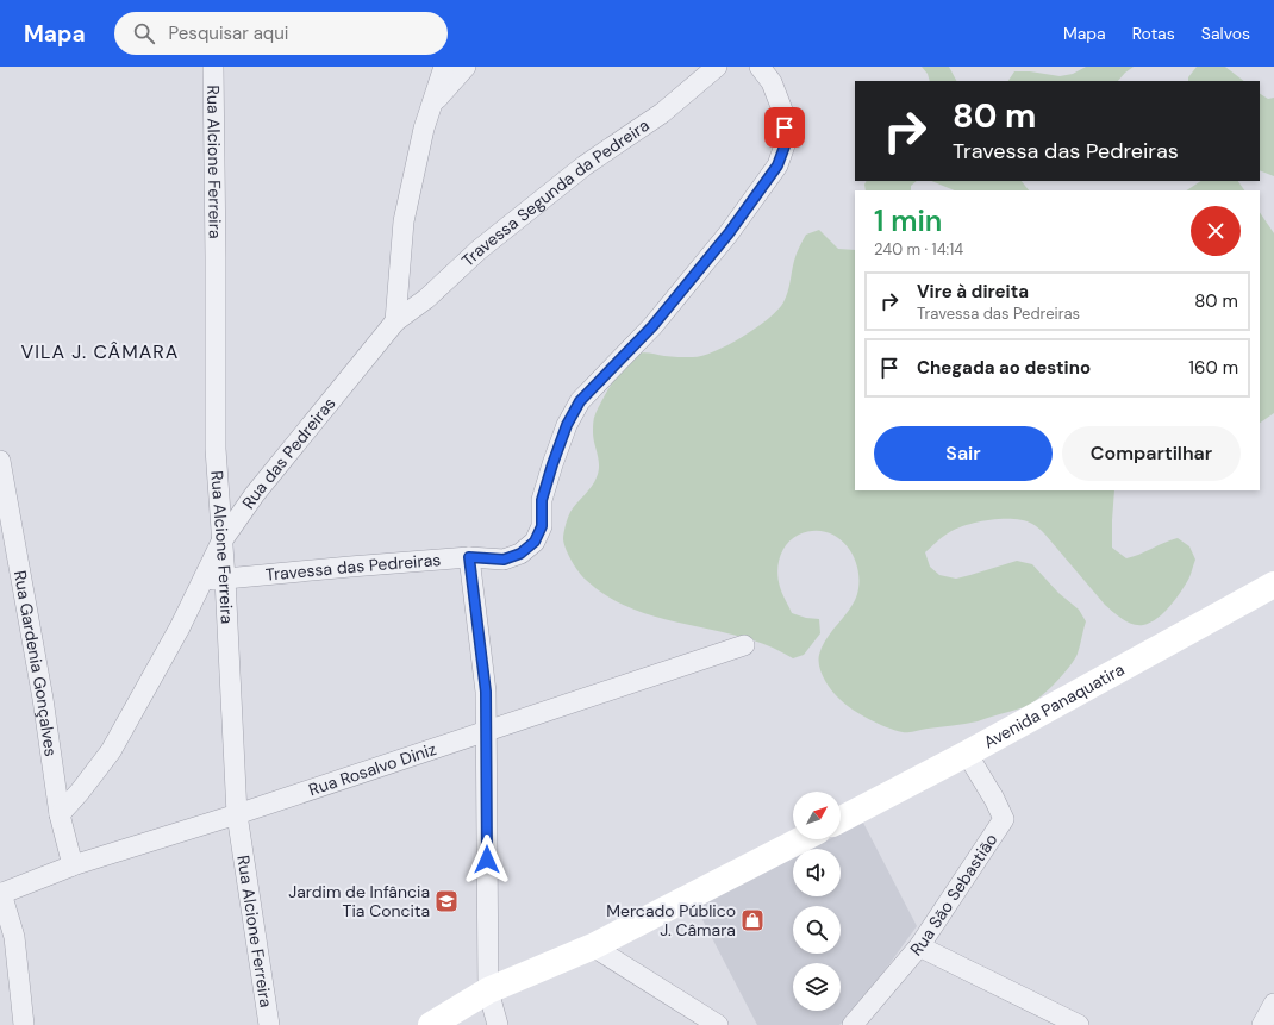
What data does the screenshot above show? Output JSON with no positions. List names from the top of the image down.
{
  "streets": {
    "main road": ["Avenida Panaquatira"],
    "street": [
      "Rua Alcione Ferreira",
      "Travessa Segunda da Pedreira",
      "Rua das Pedreiras",
      "Travessa das Pedreiras",
      "Rua Gardenia Gonçalves",
      "Rua Rosalvo Diniz",
      "Rua São Sebastião"
    ]
  },
  "crossings": [
    ["Rua Alcione Ferreira", "Rua das Pedreiras"],
    ["Rua Alcione Ferreira", "Travessa das Pedreiras"],
    ["Rua Alcione Ferreira", "Rua Rosalvo Diniz"],
    ["Travessa Segunda da Pedreira", "Rua das Pedreiras"],
    ["Rua das Pedreiras", "Travessa das Pedreiras"],
    ["Rua das Pedreiras", "Rua Gardenia Gonçalves"],
    ["Rua Gardenia Gonçalves", "Rua Rosalvo Diniz"],
    ["Avenida Panaquatira", "Rua São Sebastião"]
  ],
  "districts": ["VILA J. CÂMARA"],
  "places": {
    "school or university": ["Jardim de Infância Tia Concita"],
    "shop": ["Mercado Público J. Câmara"]
  },
  "north": "top right",
  "page": {
    "header": "Mapa",
    "search": "Pesquisar aqui",
    "nav": ["Mapa", "Rotas", "Salvos"],
    "turn": ["80 m", "Travessa das Pedreiras"],
    "heading": ["1 min", "240 m · 14:14"],
    "list": [
      {
        "name": "Vire à direita",
        "note": "Travessa das Pedreiras",
        "value": "80 m"
      },
      {
        "name": "Chegada ao destino",
        "value": "160 m"
      }
    ],
    "buttons": ["Sair", "Compartilhar"]
  }
}
